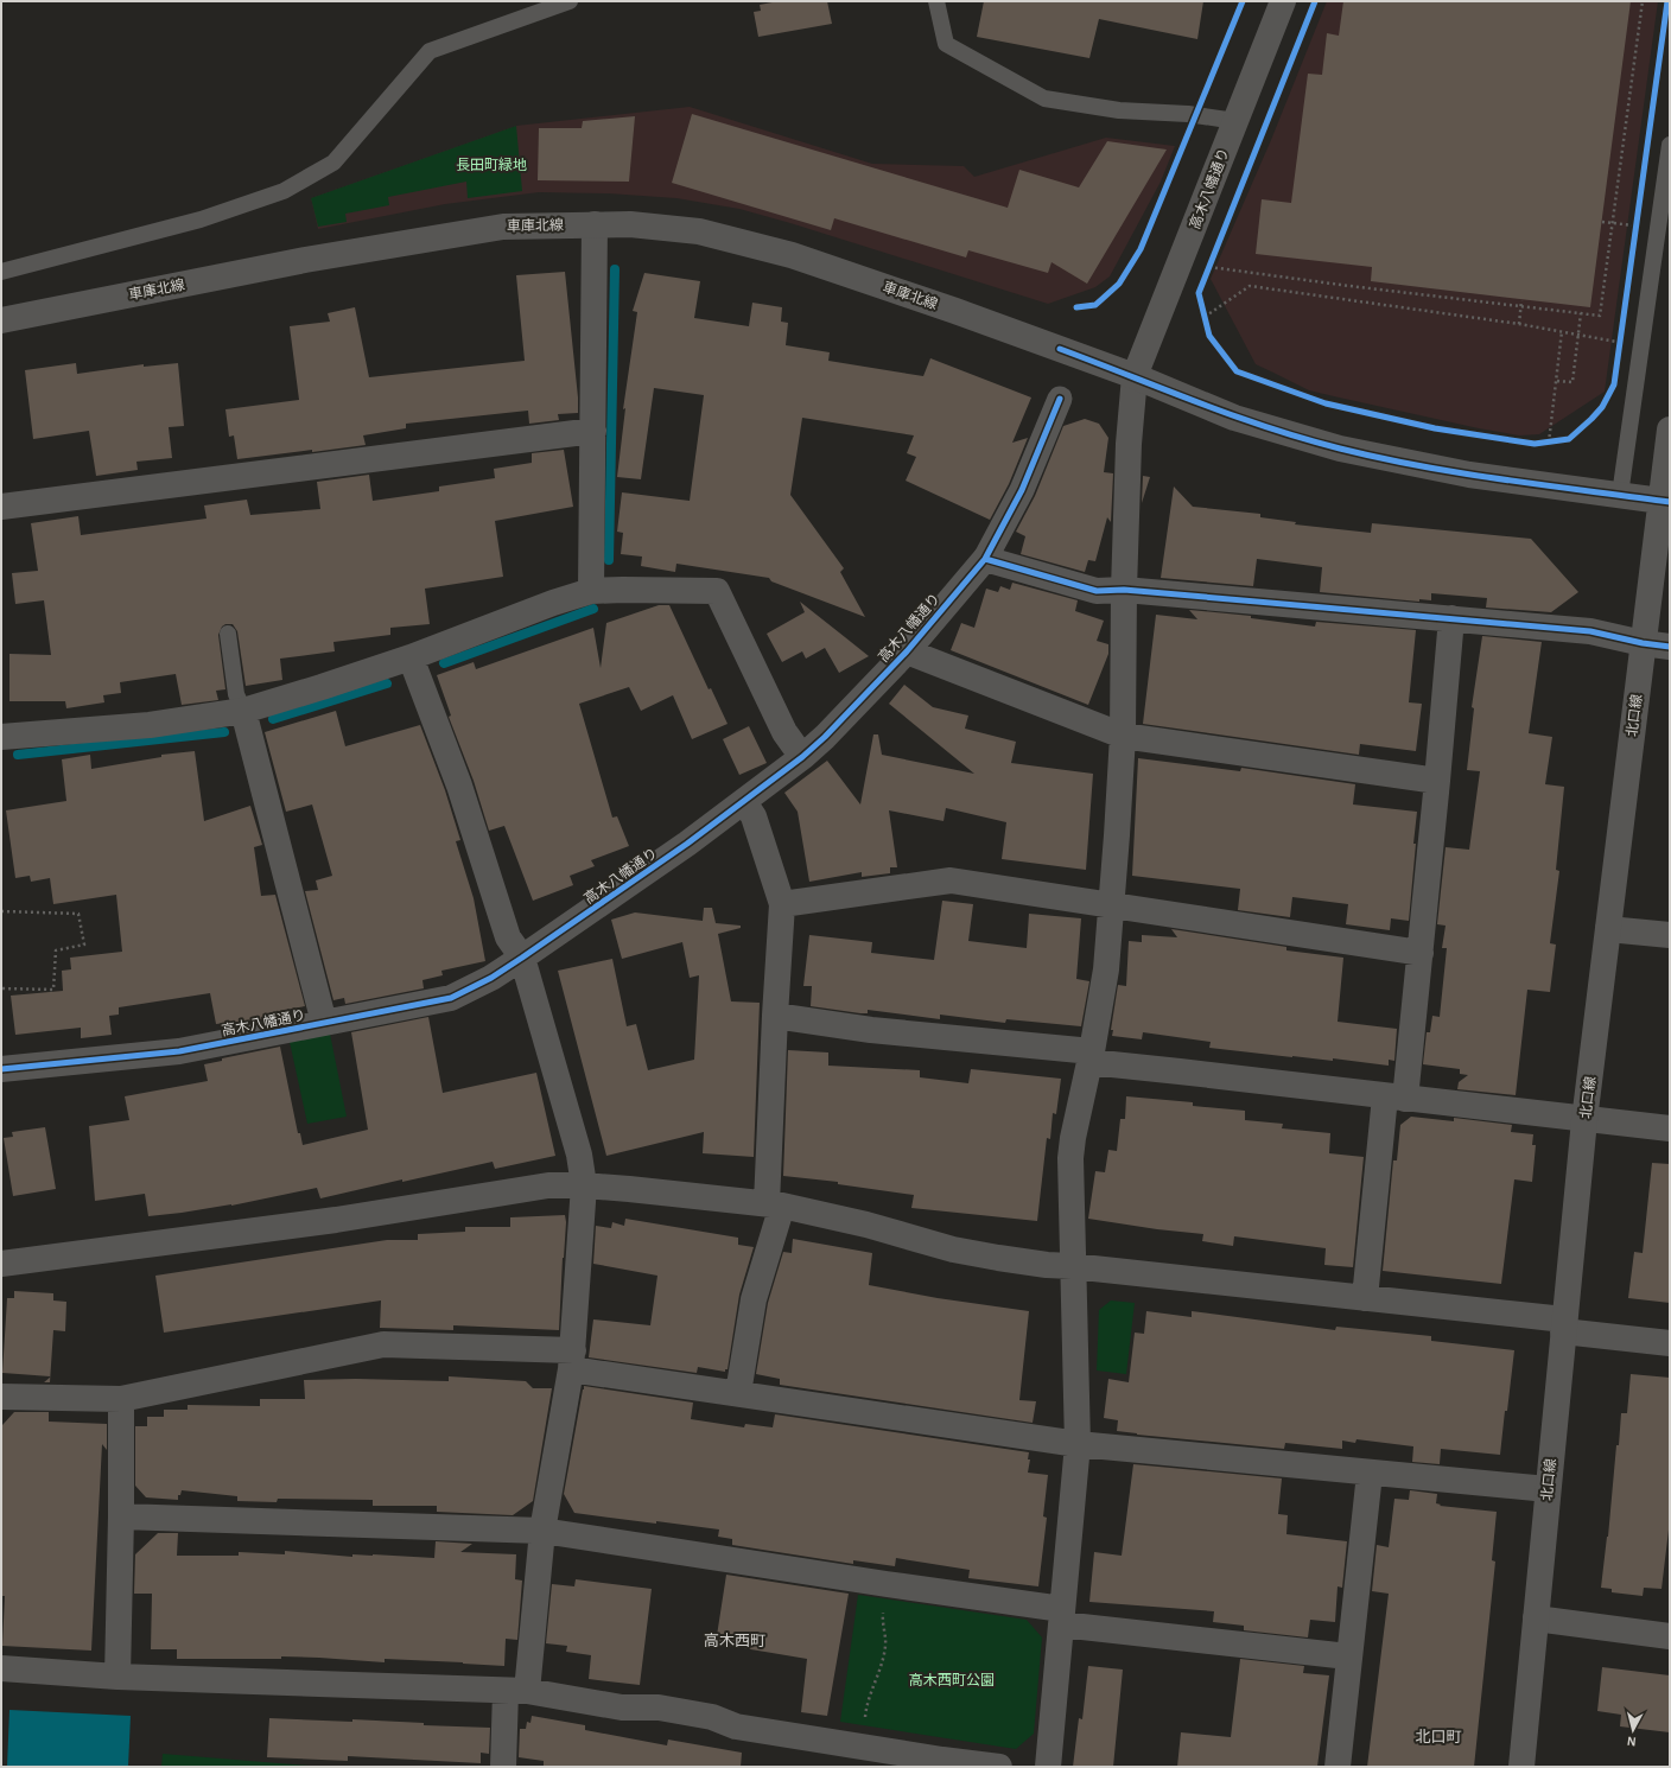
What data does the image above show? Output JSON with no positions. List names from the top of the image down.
{
  "streets": {
    "street": ["高木八幡通り", "車庫北線", "北口線"]
  },
  "crossings": [
    ["高木八幡通り", "車庫北線"],
    ["車庫北線", "北口線"]
  ],
  "districts": ["高木西町", "北口町"],
  "parks": ["長田町緑地", "高木西町公園"],
  "north": "bottom"
}
